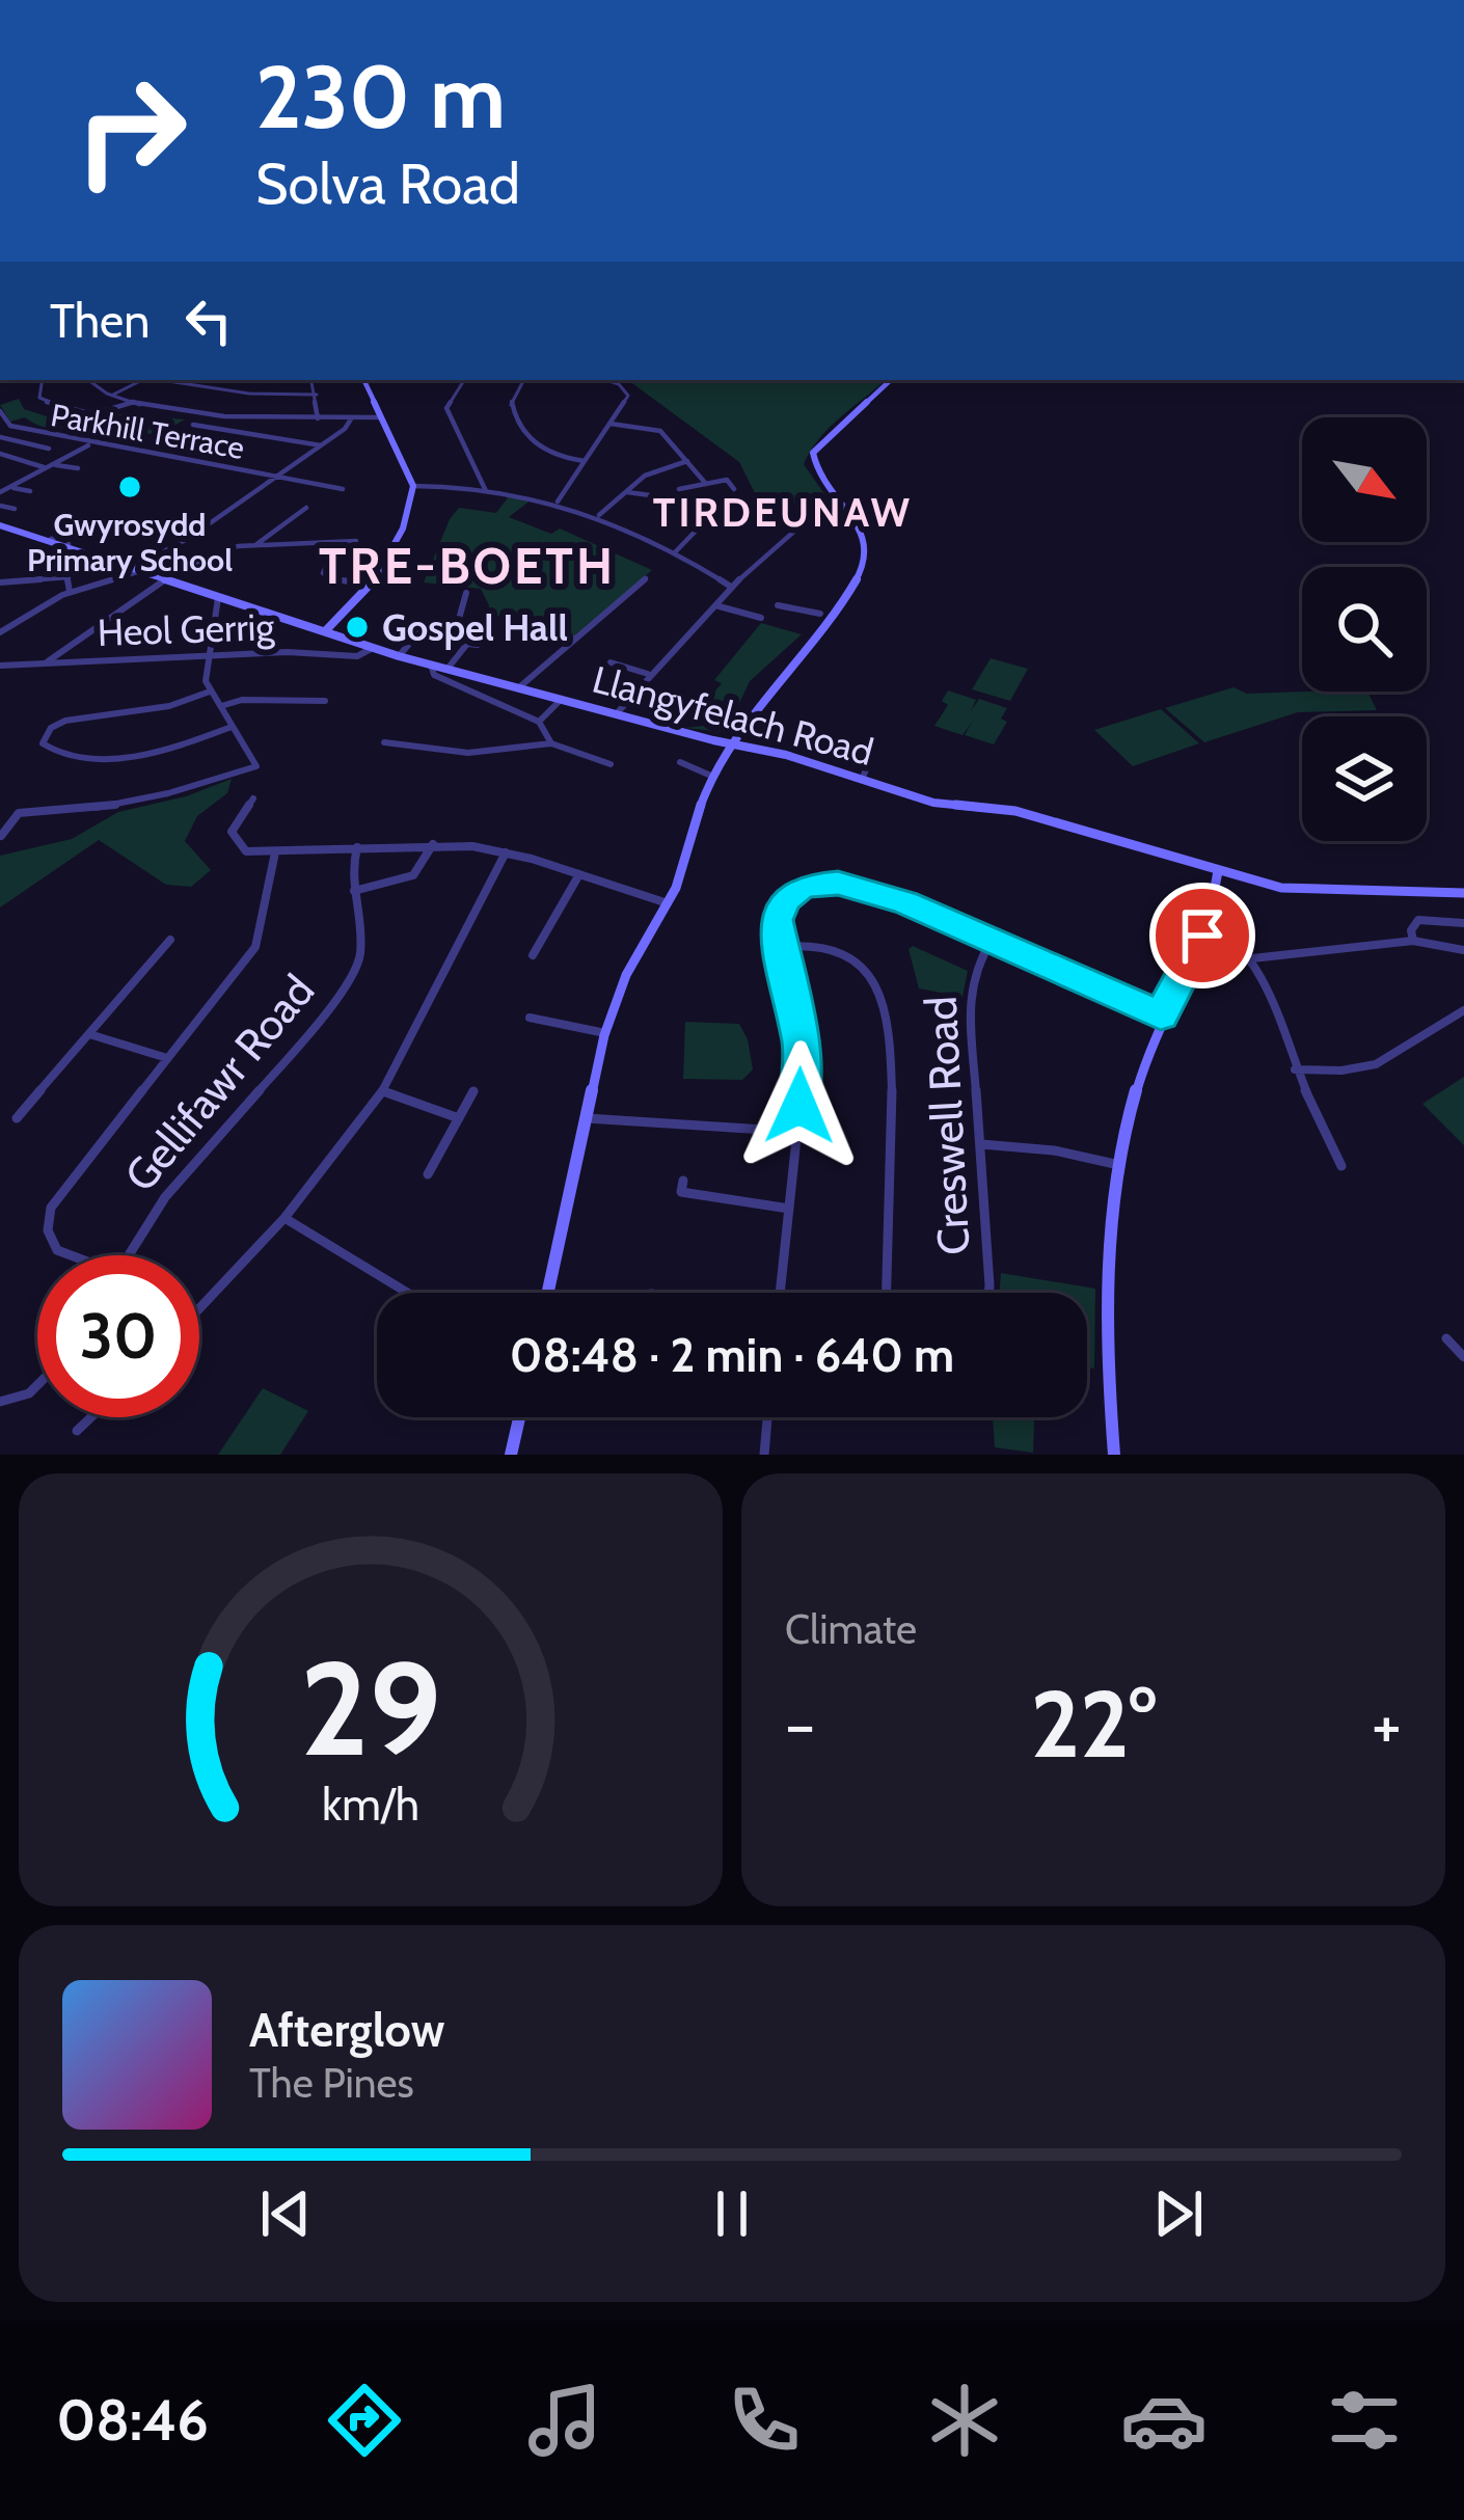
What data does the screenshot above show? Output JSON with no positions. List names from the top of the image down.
{
  "streets": {
    "street": [
      "Parkhill Terrace",
      "Heol Gerrig",
      "Llangyfelach Road",
      "Gellifawr Road",
      "Creswell Road"
    ]
  },
  "crossings": [
    ["Heol Gerrig", "Llangyfelach Road"]
  ],
  "districts": ["TIRDEUNAW", "TRE-BOETH"],
  "places": ["Gwyrosydd Primary School", "Gospel Hall"],
  "north": "bottom right",
  "page": {
    "turn": ["230 m", "Solva Road"],
    "then": "Then",
    "limit": "30",
    "trip": "08:48 · 2 min · 640 m",
    "tile": "Climate",
    "heat": ["−", "22°", "+"],
    "song": ["Afterglow", "The Pines"],
    "tabs": "08:46",
    "gauge": ["29", "km/h"]
  }
}
